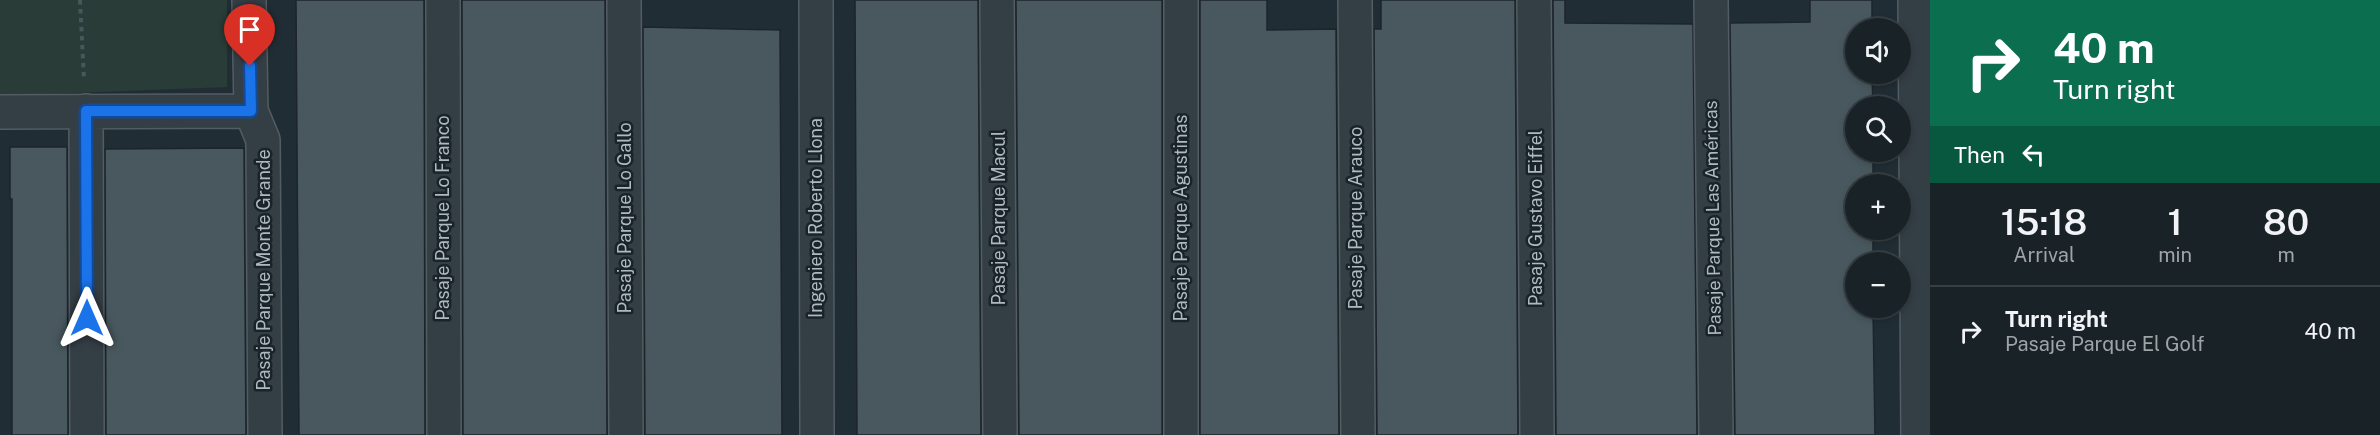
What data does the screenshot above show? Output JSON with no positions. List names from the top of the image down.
{
  "streets": {
    "street": [
      "Pasaje Parque Lo Franco",
      "Pasaje Parque Lo Gallo",
      "Ingeniero Roberto Llona",
      "Pasaje Parque Macul",
      "Pasaje Parque Agustinas",
      "Pasaje Parque Arauco",
      "Pasaje Gustavo Eiffel",
      "Pasaje Parque Las Américas",
      "Pasaje Parque Monte Grande"
    ]
  },
  "page": {
    "turn": ["40 m", "Turn right"],
    "map_buttons": ["+", "−"],
    "then": "Then",
    "eta": [
      "15:18",
      "Arrival",
      "1",
      "min",
      "80",
      "m"
    ],
    "list": [
      {
        "name": "Turn right",
        "note": "Pasaje Parque El Golf",
        "value": "40 m"
      }
    ]
  }
}
